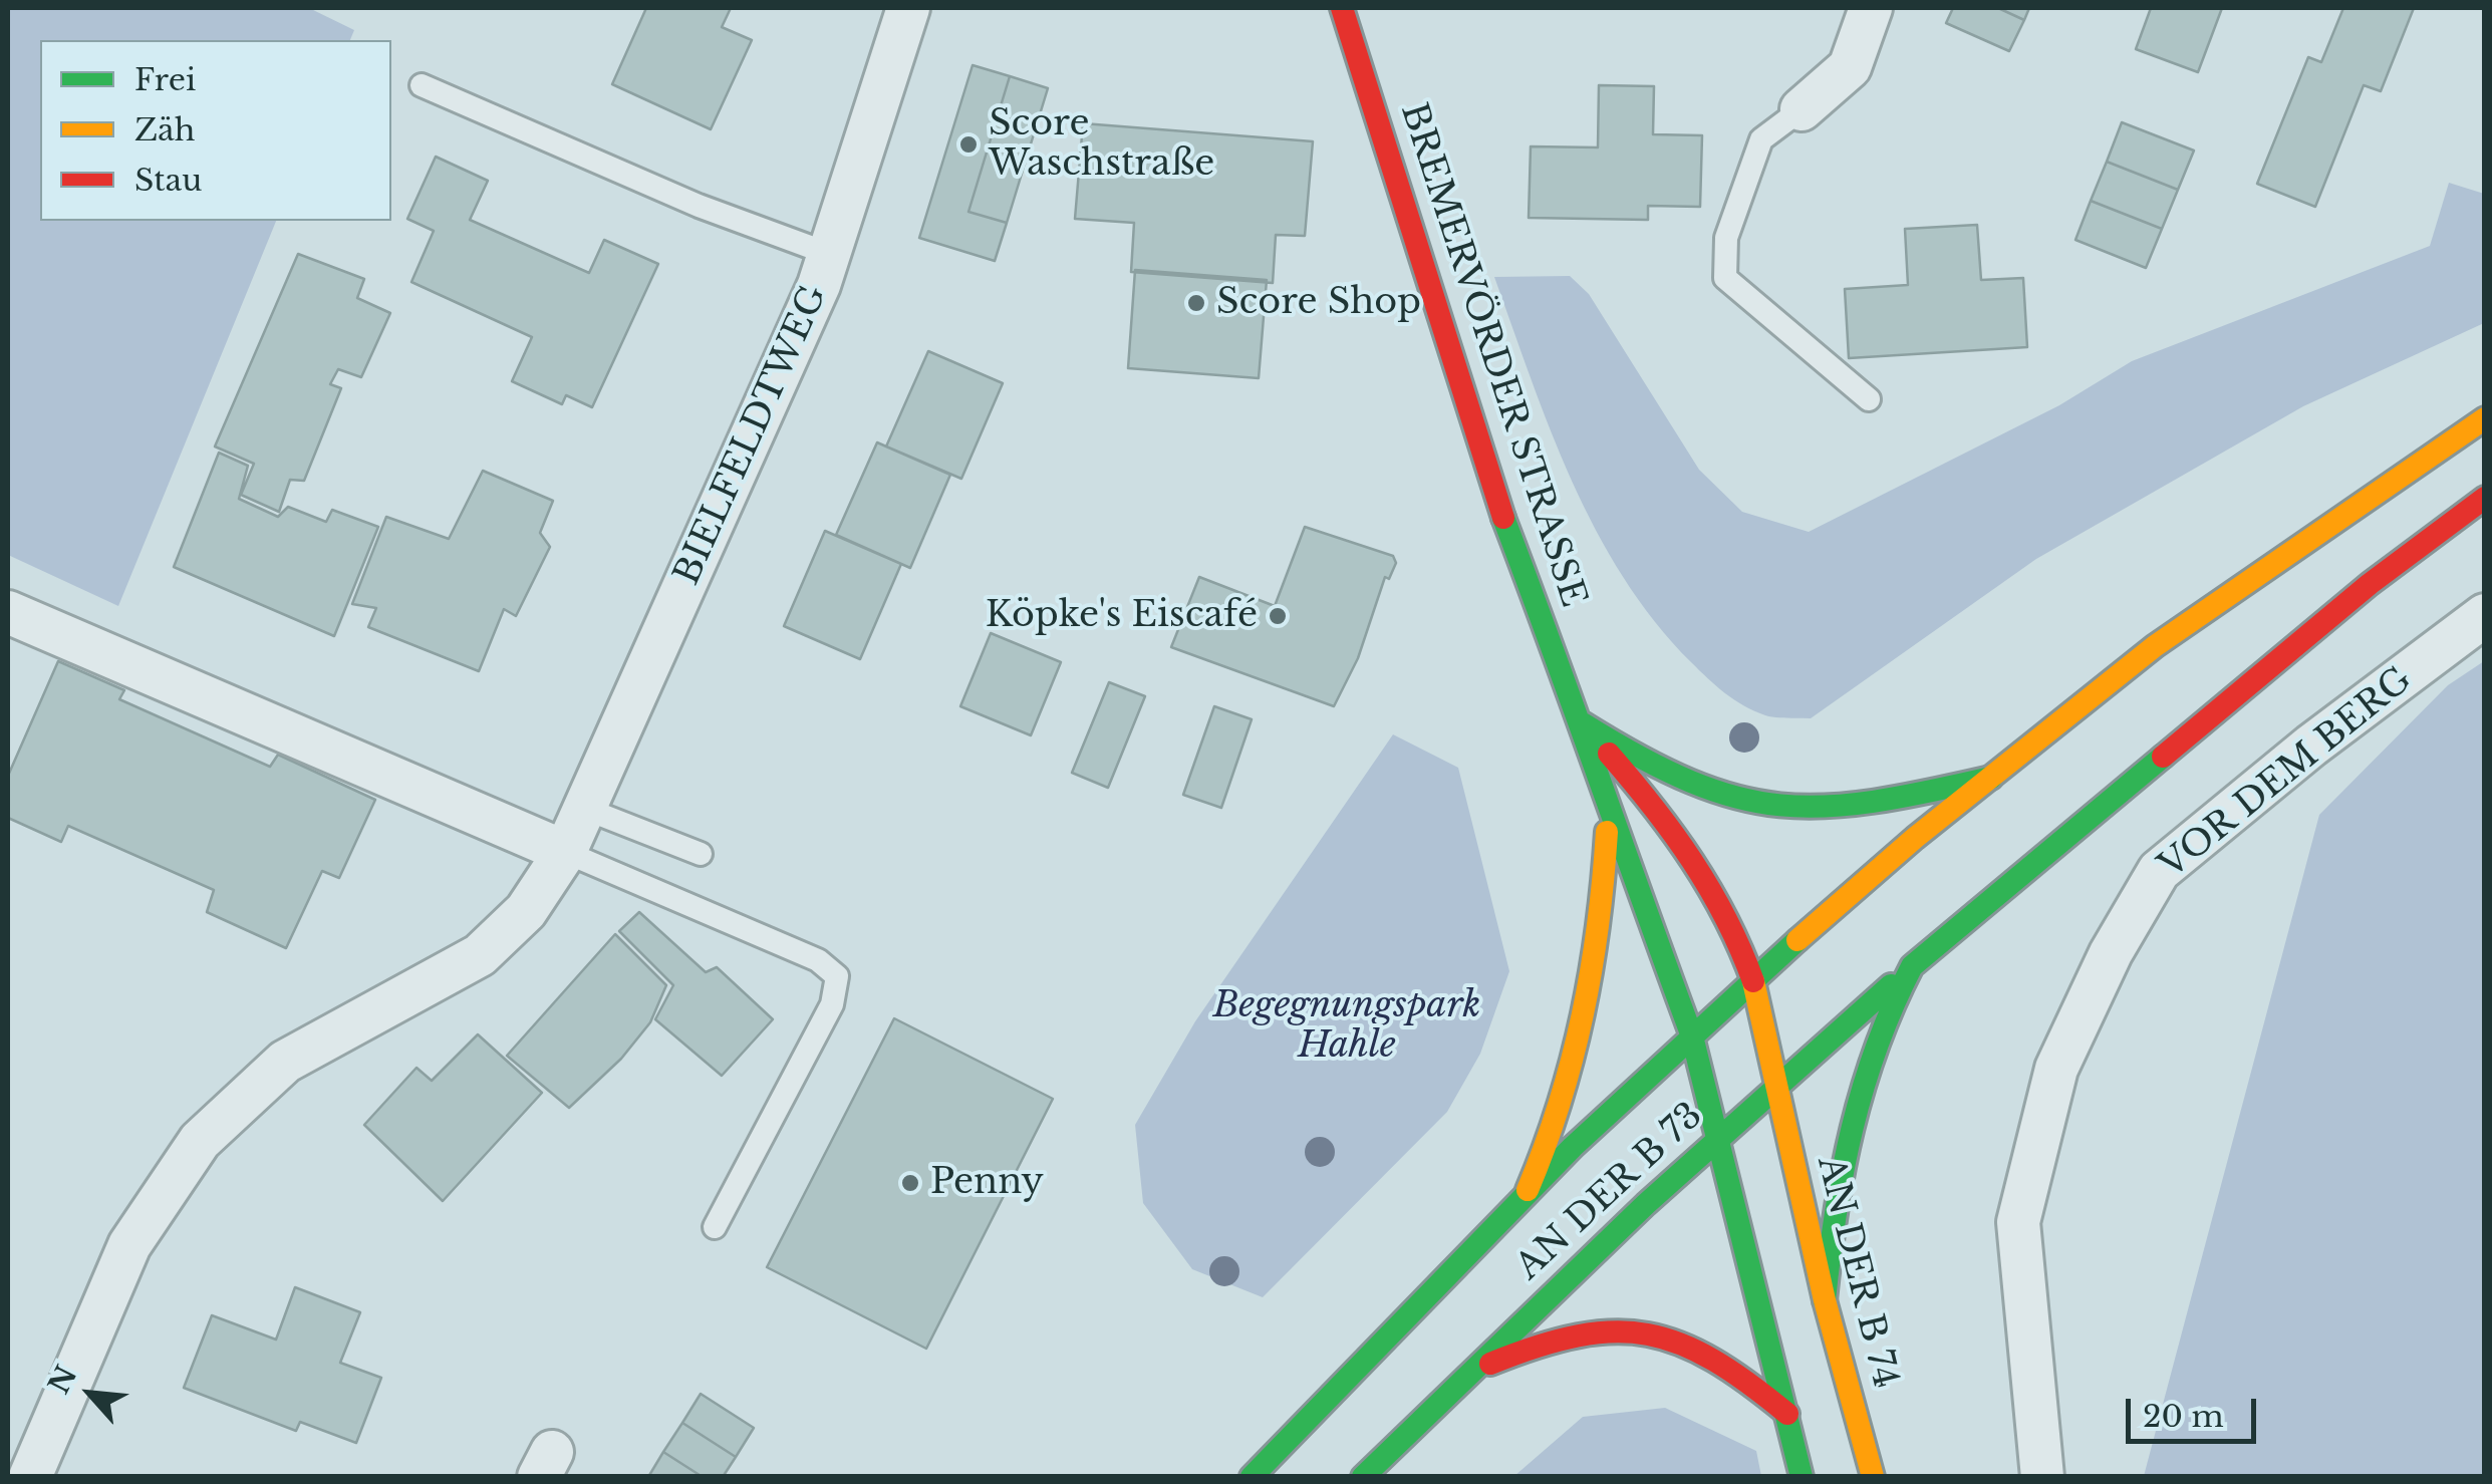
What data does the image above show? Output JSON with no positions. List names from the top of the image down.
{
  "streets": {
    "main road": ["BREMERVÖRDER STRASSE", "AN DER B 73", "AN DER B 74"],
    "street": ["BIELFELDTWEG", "VOR DEM BERG"]
  },
  "crossings": [
    ["BREMERVÖRDER STRASSE", "AN DER B 73"],
    ["BREMERVÖRDER STRASSE", "AN DER B 74"],
    ["AN DER B 73", "AN DER B 74"]
  ],
  "parks": ["Begegnungspark Hahle"],
  "places": [
    "Score Waschstraße",
    "Score Shop",
    "Köpke's Eiscafé",
    "Penny"
  ],
  "legend": ["Frei", "Zäh", "Stau"],
  "scale_bar": "20 m",
  "north": "top left"
}
